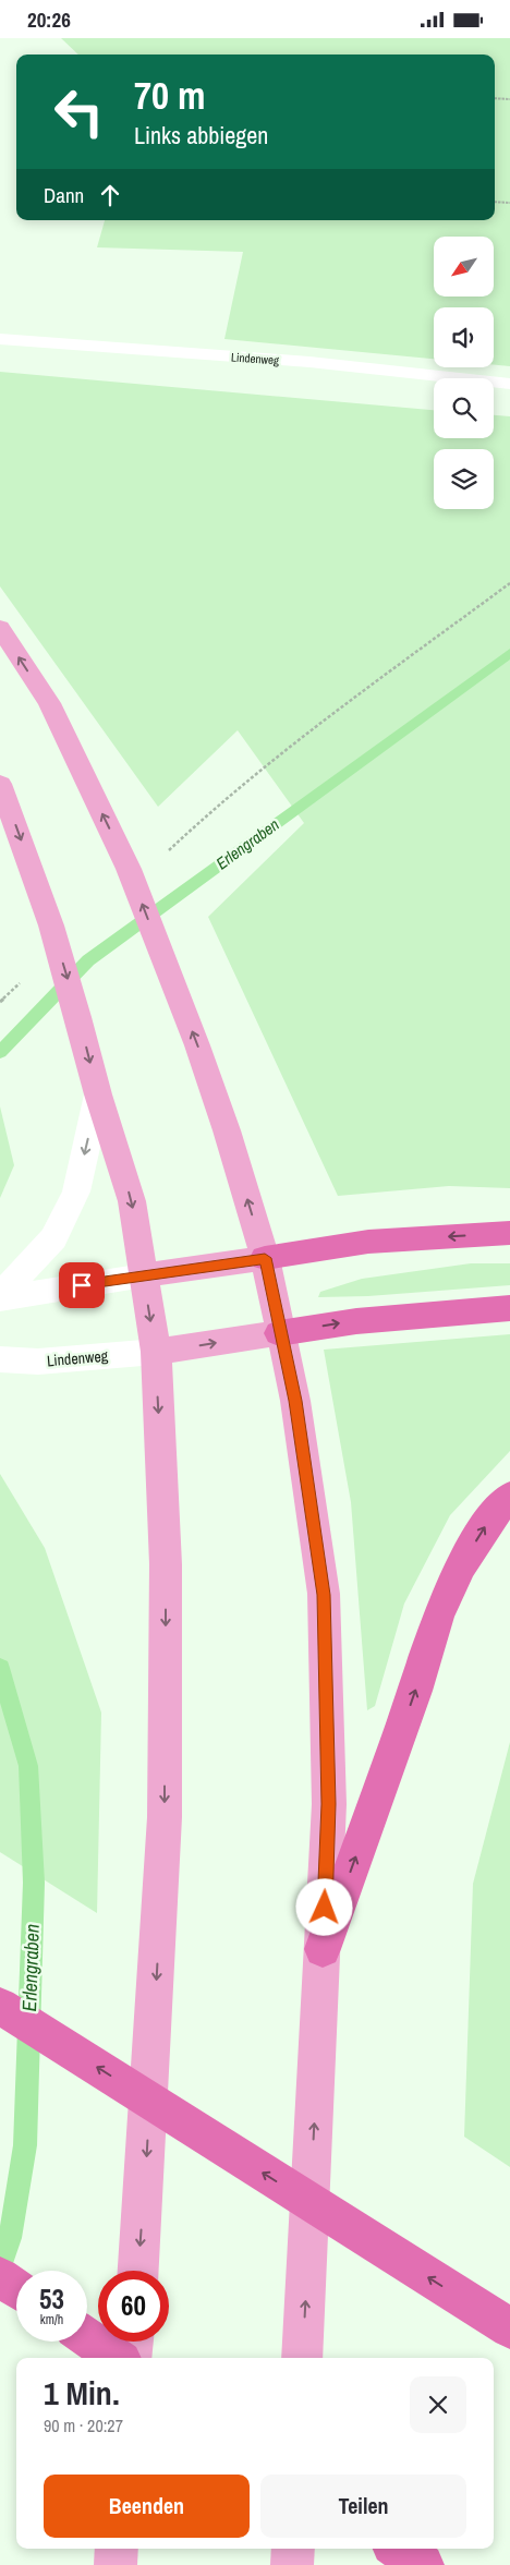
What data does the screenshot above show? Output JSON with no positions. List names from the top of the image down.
{
  "streets": {
    "street": ["Lindenweg"]
  },
  "water": ["Erlengraben"],
  "north": "bottom left",
  "page": {
    "status": "20:26",
    "turn": ["70 m", "Links abbiegen"],
    "then": "Dann",
    "speed": "53 km/h",
    "limit": "60",
    "heading": ["1 Min.", "90 m · 20:27"],
    "buttons": ["Beenden", "Teilen"]
  }
}
